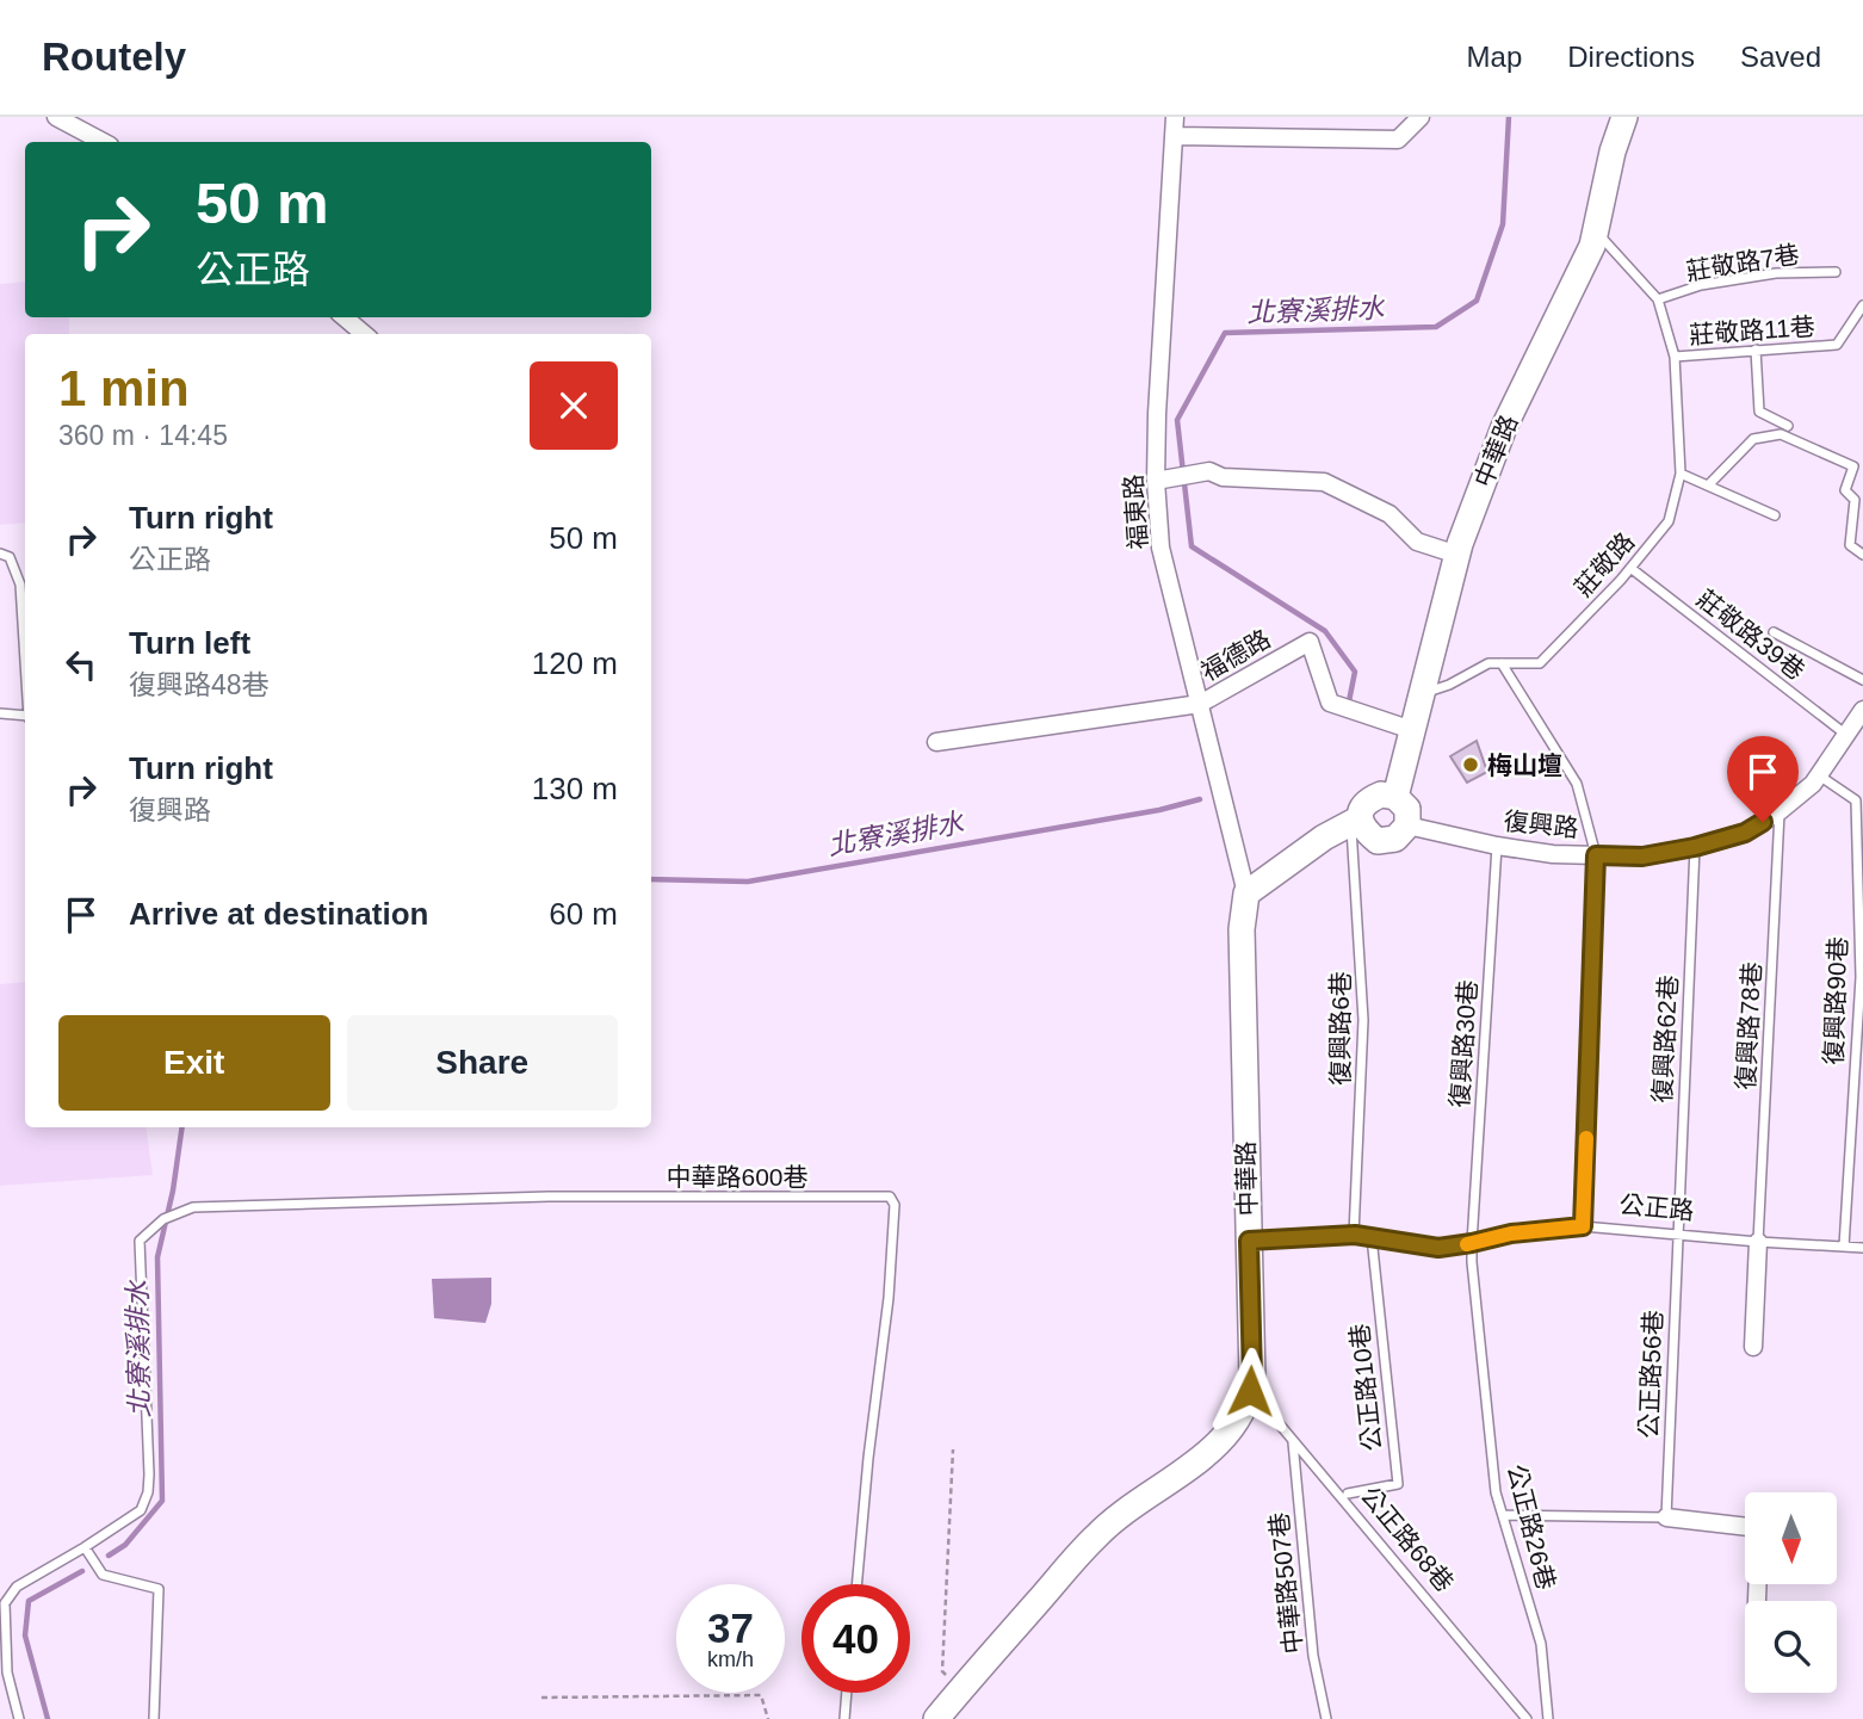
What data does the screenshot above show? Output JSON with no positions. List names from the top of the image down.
{
  "streets": {
    "street": [
      "中華路",
      "福東路",
      "福德路",
      "復興路"
    ],
    "lane": [
      "莊敬路7巷",
      "莊敬路11巷",
      "莊敬路",
      "莊敬路39巷",
      "復興路90巷",
      "復興路78巷",
      "復興路6巷",
      "復興路62巷",
      "復興路30巷",
      "中華路600巷",
      "公正路",
      "公正路56巷",
      "公正路10巷",
      "公正路26巷",
      "公正路68巷",
      "中華路507巷"
    ]
  },
  "crossings": [
    ["莊敬路7巷", "莊敬路"],
    ["莊敬路11巷", "莊敬路"],
    ["中華路", "福東路"],
    ["中華路", "莊敬路"],
    ["中華路", "福德路"],
    ["中華路", "復興路"],
    ["中華路", "復興路6巷"],
    ["中華路", "公正路"],
    ["中華路", "公正路68巷"],
    ["福東路", "福德路"],
    ["莊敬路", "莊敬路39巷"],
    ["莊敬路39巷", "復興路"],
    ["復興路", "復興路90巷"],
    ["復興路", "復興路78巷"],
    ["復興路", "復興路6巷"],
    ["復興路", "復興路62巷"],
    ["復興路", "復興路30巷"],
    ["復興路90巷", "公正路"],
    ["復興路78巷", "公正路"],
    ["復興路6巷", "公正路"],
    ["復興路62巷", "公正路"],
    ["復興路62巷", "公正路56巷"],
    ["復興路30巷", "公正路"],
    ["復興路30巷", "公正路26巷"],
    ["公正路", "公正路56巷"],
    ["公正路", "公正路10巷"],
    ["公正路", "公正路26巷"],
    ["公正路68巷", "中華路507巷"]
  ],
  "water": ["北寮溪排水"],
  "places": ["梅山壇"],
  "north": "bottom",
  "page": {
    "header": "Routely",
    "nav": ["Map", "Directions", "Saved"],
    "turn": ["50 m", "公正路"],
    "heading": ["1 min", "360 m · 14:45"],
    "list": [
      {
        "name": "Turn right",
        "note": "公正路",
        "value": "50 m"
      },
      {
        "name": "Turn left",
        "note": "復興路48巷",
        "value": "120 m"
      },
      {
        "name": "Turn right",
        "note": "復興路",
        "value": "130 m"
      },
      {
        "name": "Arrive at destination",
        "value": "60 m"
      }
    ],
    "buttons": ["Exit", "Share"],
    "speed": "37 km/h",
    "limit": "40"
  }
}
